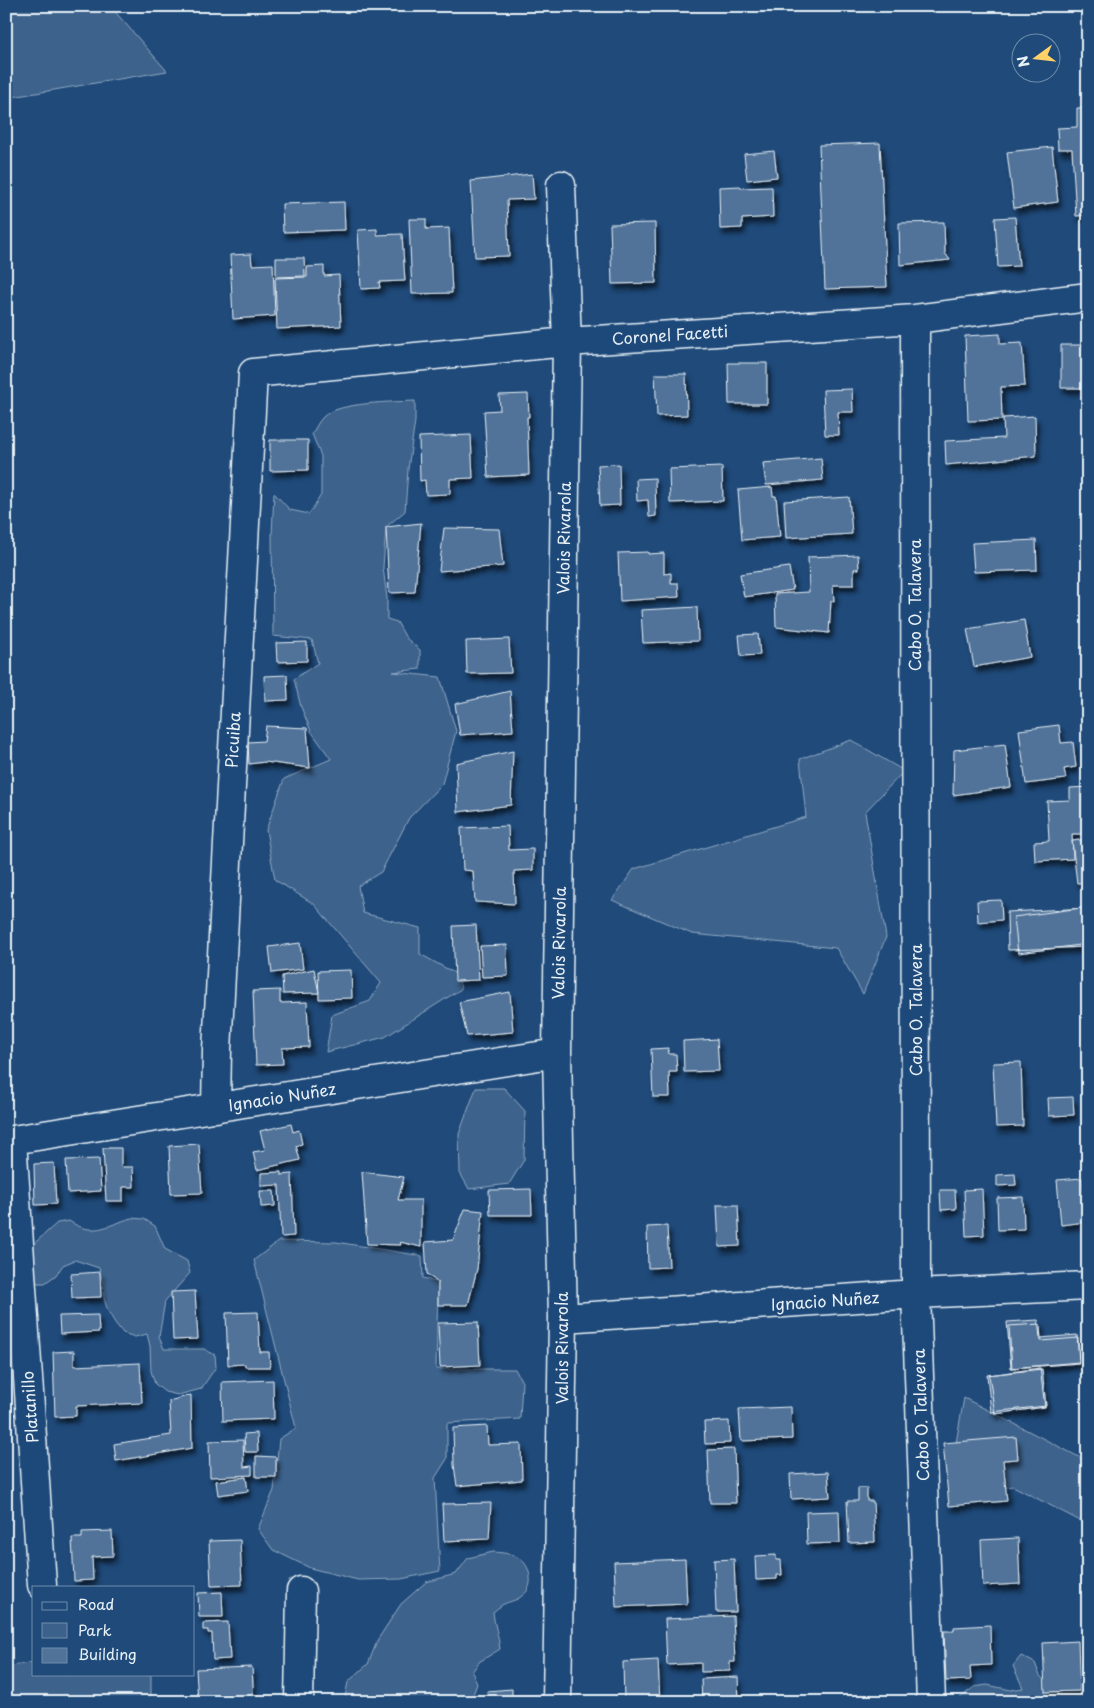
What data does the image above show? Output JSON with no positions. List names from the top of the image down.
{
  "streets": {
    "street": [
      "Coronel Facetti",
      "Valois Rivarola",
      "Cabo O. Talavera",
      "Picuiba",
      "Ignacio Nuñez",
      "Platanillo"
    ]
  },
  "crossings": [
    ["Coronel Facetti", "Valois Rivarola"],
    ["Coronel Facetti", "Cabo O. Talavera"],
    ["Coronel Facetti", "Picuiba"],
    ["Valois Rivarola", "Ignacio Nuñez"],
    ["Cabo O. Talavera", "Ignacio Nuñez"],
    ["Picuiba", "Ignacio Nuñez"],
    ["Ignacio Nuñez", "Platanillo"]
  ],
  "legend": ["Road", "Park", "Building"],
  "north": "left"
}
